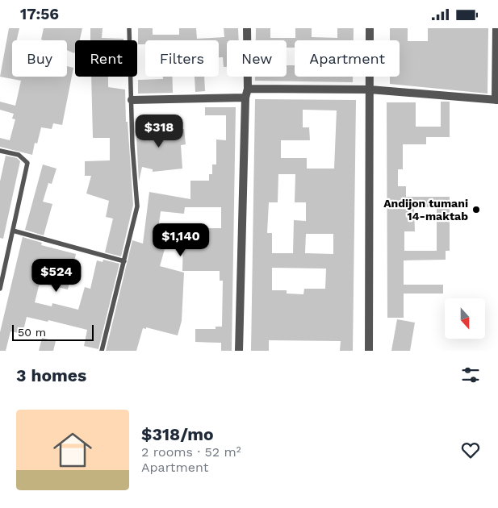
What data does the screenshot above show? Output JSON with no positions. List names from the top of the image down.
{
  "places": ["Andijon tumani 14-maktab"],
  "scale_bar": "50 m",
  "north": "bottom",
  "page": {
    "status": "17:56",
    "chip": [
      "Buy",
      "Rent",
      "Filters",
      "New",
      "Apartment"
    ],
    "price": ["$318", "$1,140", "$524"],
    "scale": "50 m",
    "heading": "3 homes",
    "list": [
      {
        "name": "$318/mo",
        "note": "2 rooms · 52 m² · Apartment"
      }
    ]
  }
}
